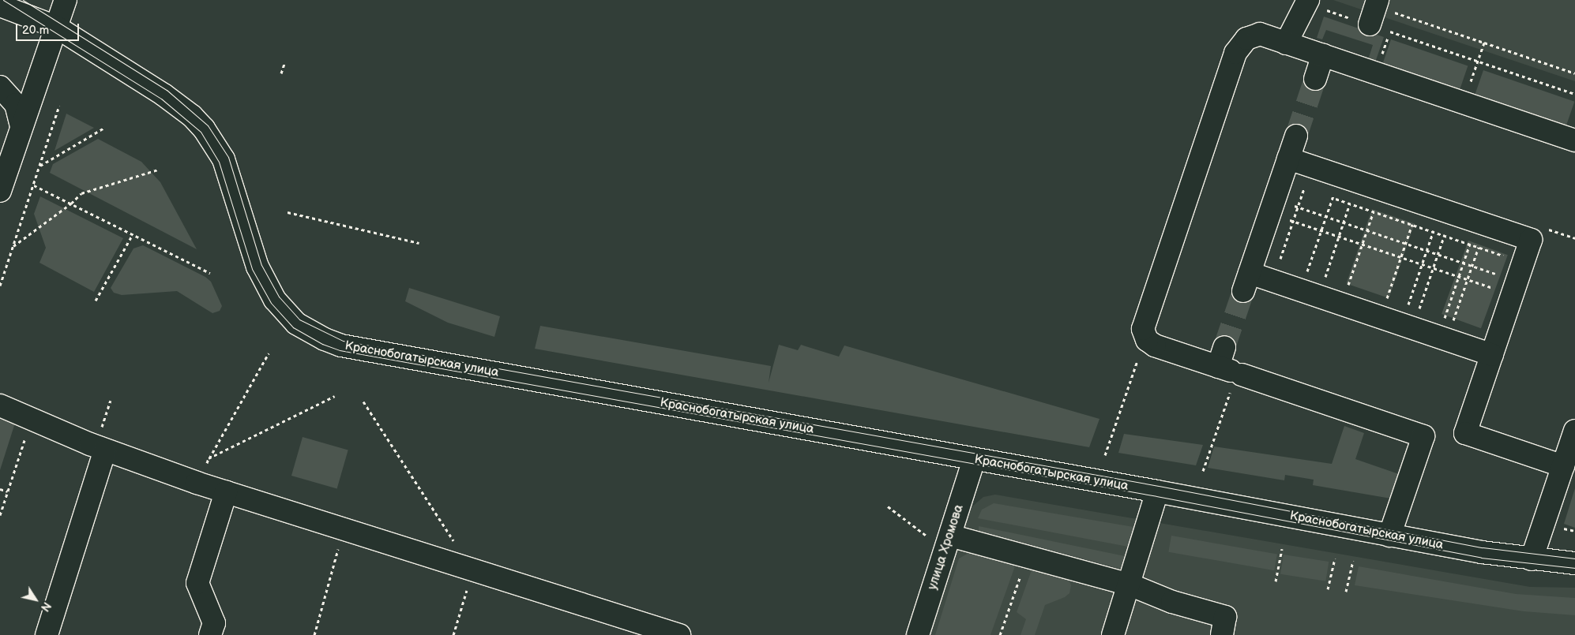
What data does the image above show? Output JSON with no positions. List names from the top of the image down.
{
  "streets": {
    "main road": ["Краснобогатырская улица", "улица Хромова"]
  },
  "crossings": [
    ["Краснобогатырская улица", "улица Хромова"]
  ],
  "scale_bar": "20 m",
  "north": "bottom right"
}
